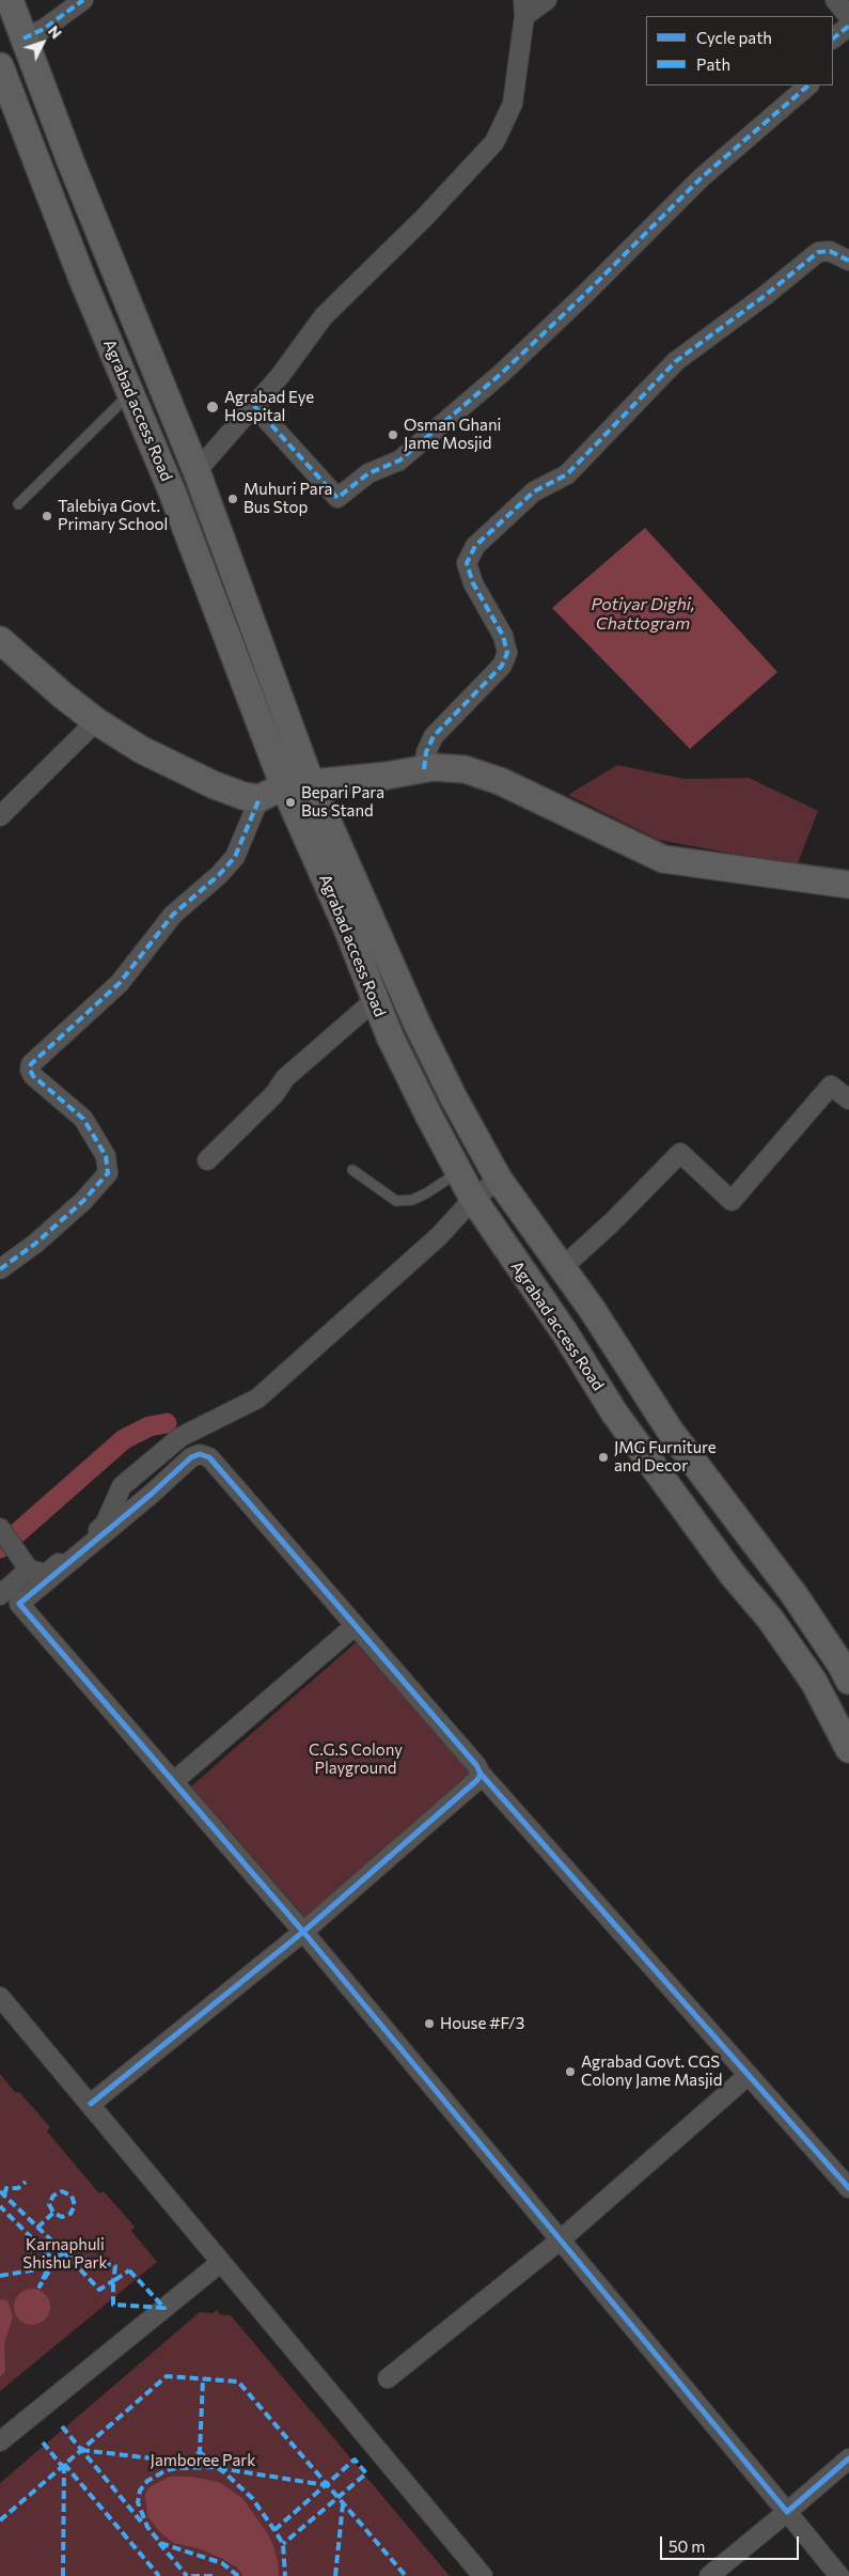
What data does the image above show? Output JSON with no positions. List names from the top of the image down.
{
  "streets": {
    "main road": ["Agrabad access Road"]
  },
  "water": ["Potiyar Dighi, Chattogram"],
  "parks": ["C.G.S Colony Playground", "Karnaphuli Shishu Park", "Jamboree Park"],
  "places": [
    "Agrabad Eye Hospital",
    "Osman Ghani Jame Mosjid",
    "Muhuri Para Bus Stop",
    "Talebiya Govt. Primary School",
    "Bepari Para Bus Stand",
    "JMG Furniture and Decor",
    "House #F/3",
    "Agrabad Govt. CGS Colony Jame Masjid"
  ],
  "legend": ["Cycle path", "Path"],
  "scale_bar": "50 m",
  "north": "top right"
}
